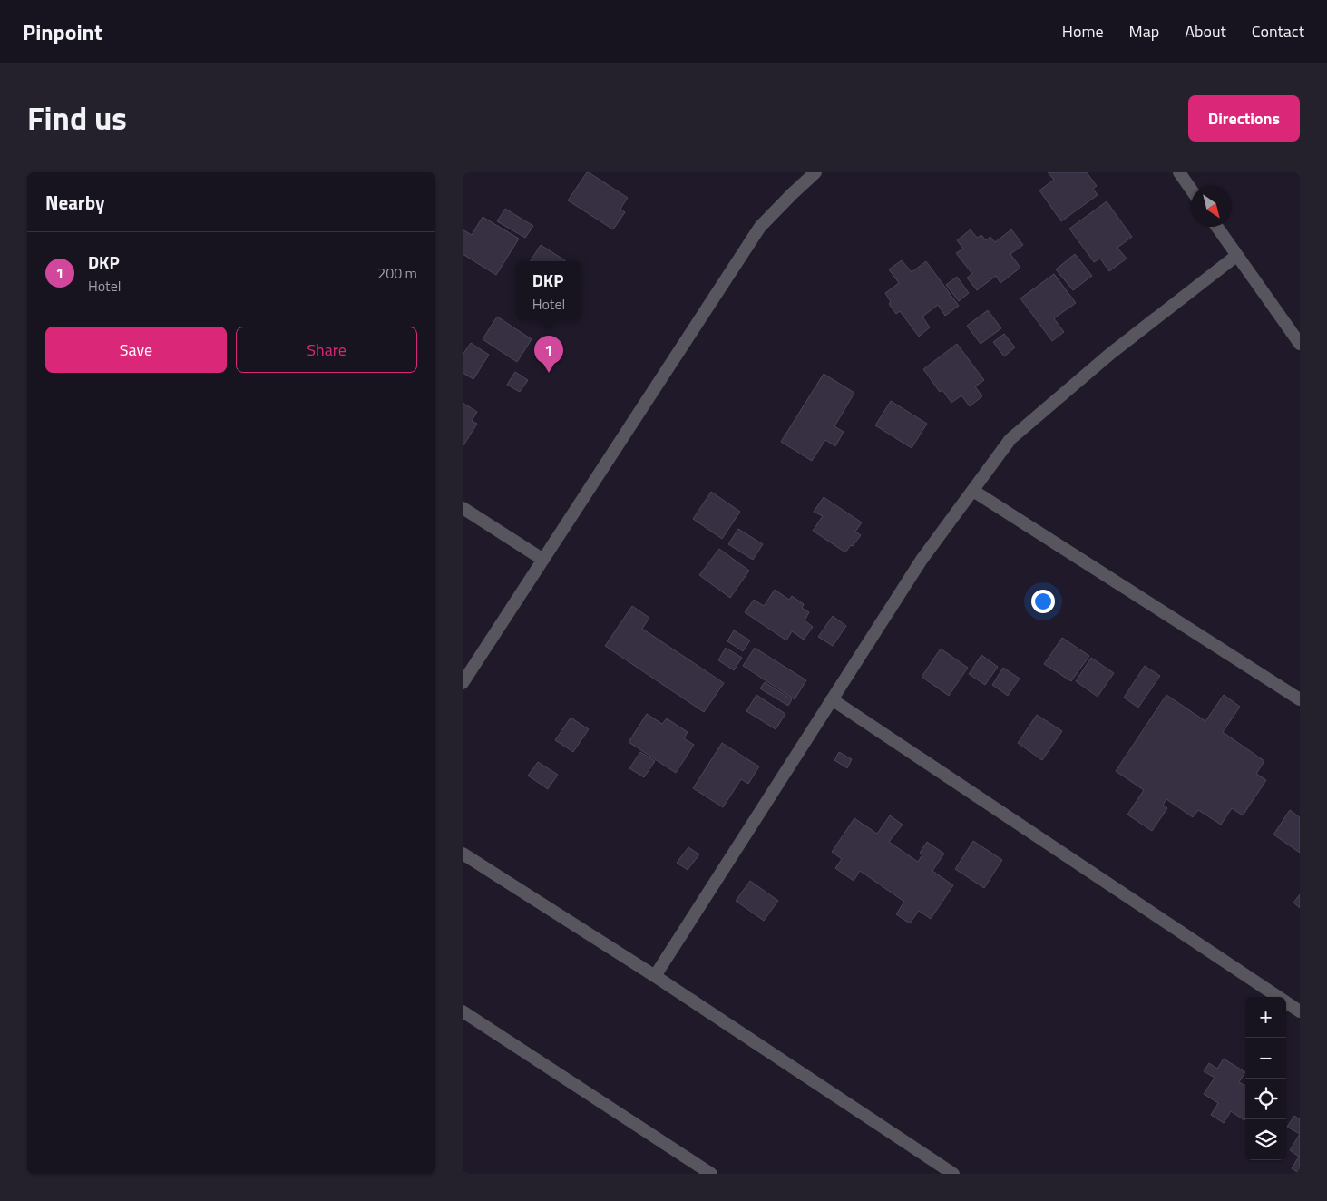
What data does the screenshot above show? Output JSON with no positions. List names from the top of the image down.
{
  "north": "bottom right",
  "page": {
    "header": "Pinpoint",
    "nav": [
      "Home",
      "Map",
      "About",
      "Contact"
    ],
    "title": "Find us",
    "buttons": [
      "Directions",
      ["Save", "Share"]
    ],
    "heading": "Nearby",
    "list": [
      {
        "mark": "1",
        "name": "DKP",
        "note": "Hotel",
        "value": "200 m"
      }
    ],
    "popup": ["DKP", "Hotel"],
    "pins": "1",
    "map_buttons": ["+", "−"]
  }
}
